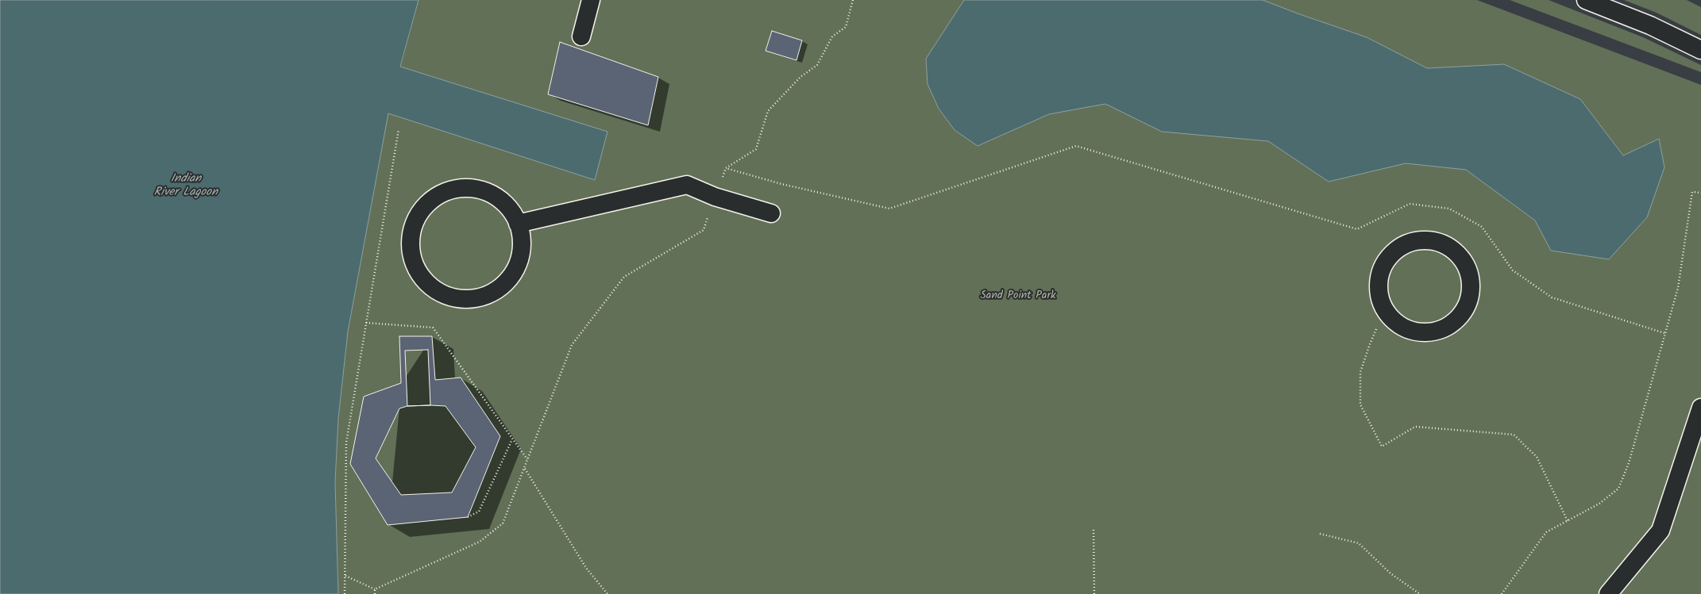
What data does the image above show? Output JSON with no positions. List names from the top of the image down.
{
  "water": ["Indian River Lagoon"],
  "parks": ["Sand Point Park"]
}
